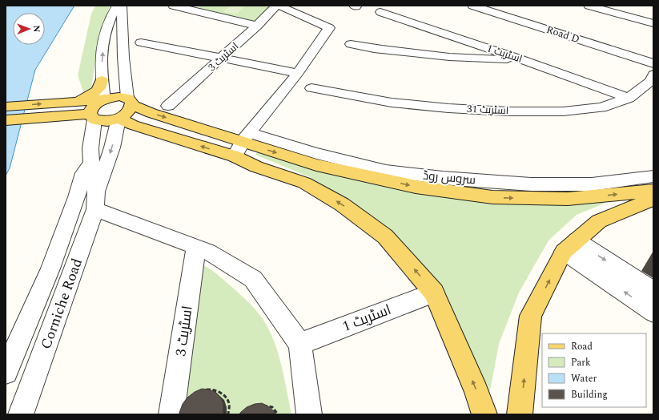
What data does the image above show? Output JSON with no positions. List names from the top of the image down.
{
  "streets": {
    "street": [
      "Road D",
      "اسٹریٹ 1",
      "اسٹریٹ 3",
      "اسٹریٹ 31",
      "سروس روڈ",
      "Corniche Road"
    ]
  },
  "crossings": [
    ["اسٹریٹ 1", "اسٹریٹ 31"]
  ],
  "legend": [
    "Road",
    "Park",
    "Water",
    "Building"
  ],
  "north": "right"
}
